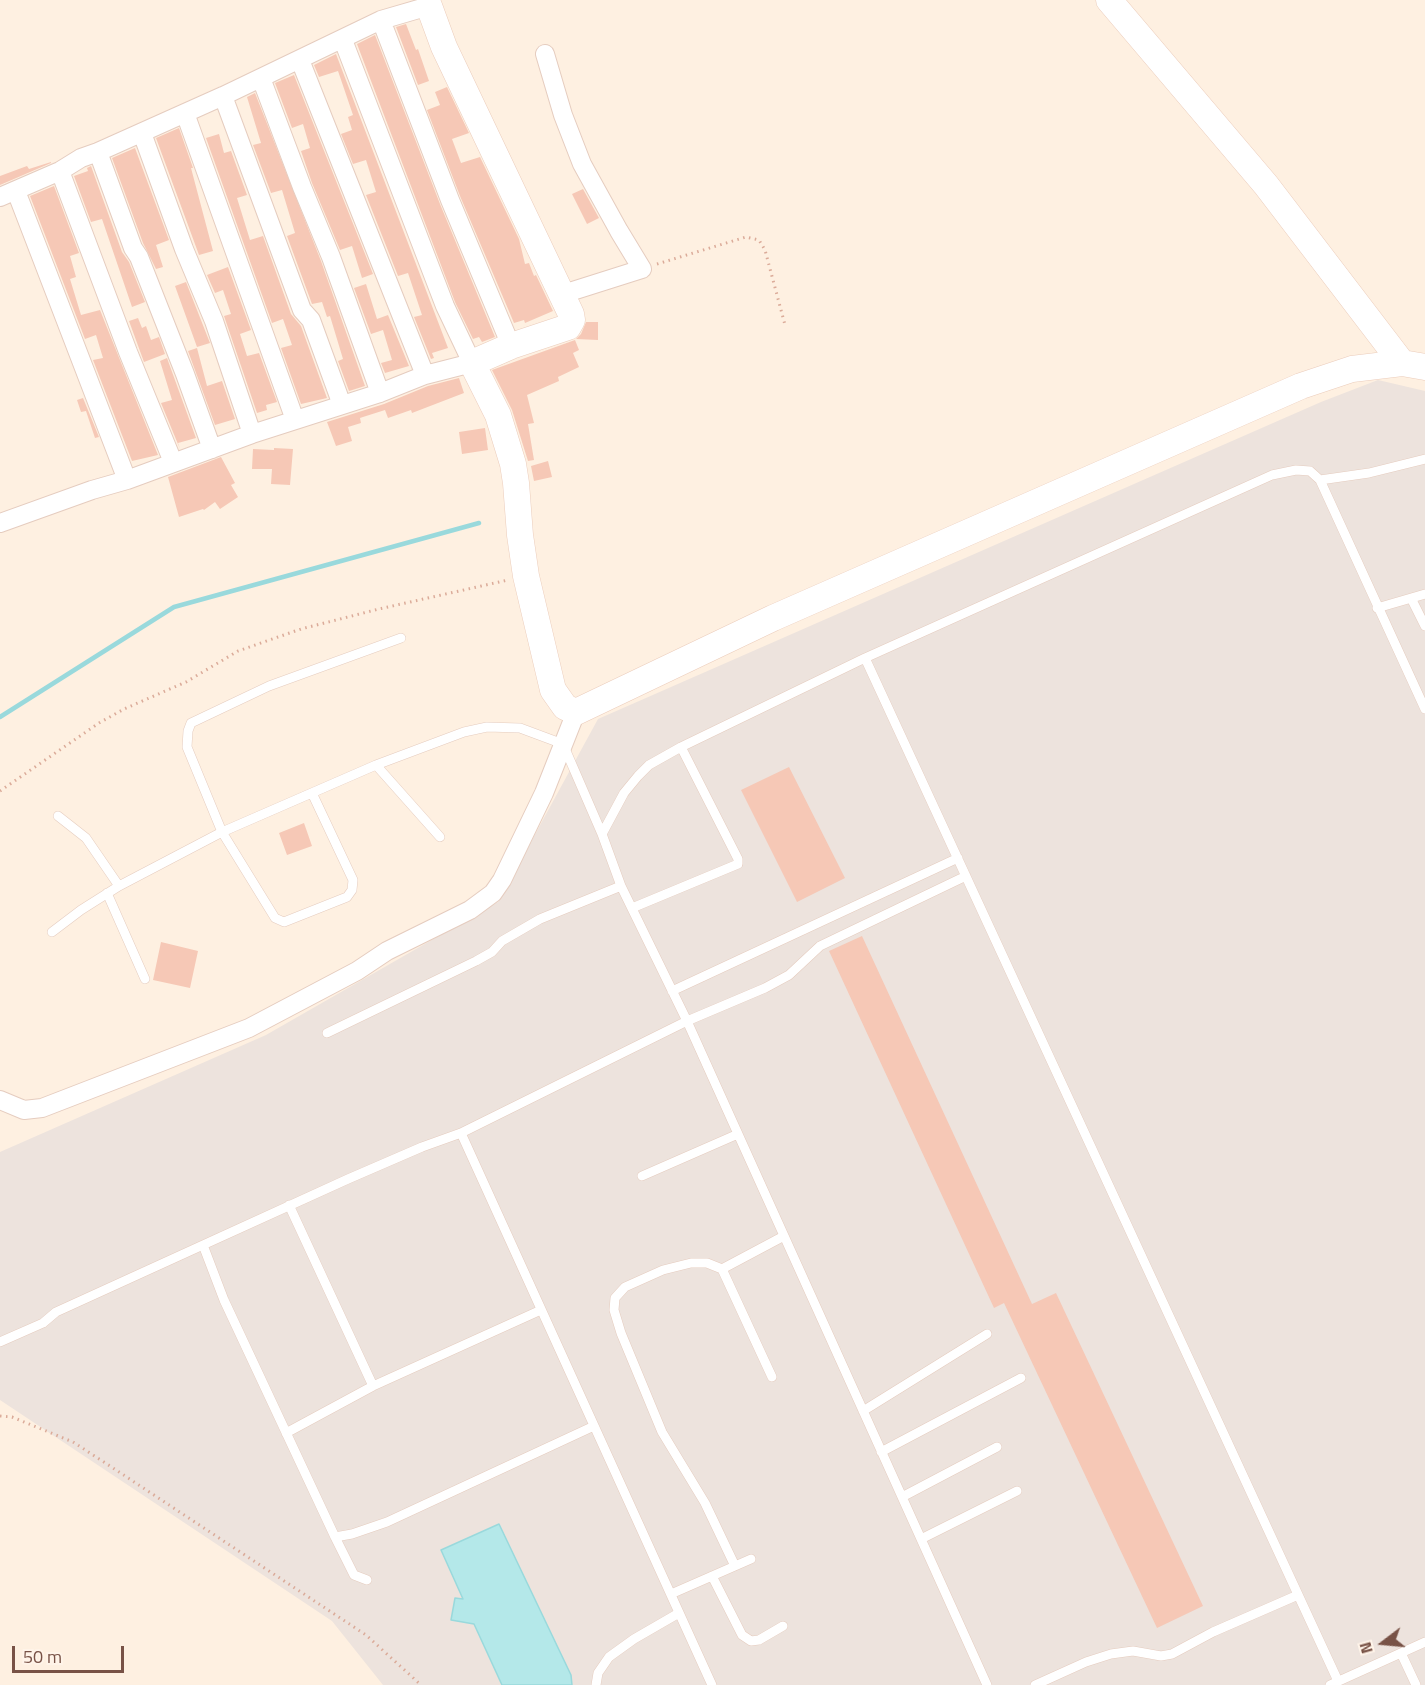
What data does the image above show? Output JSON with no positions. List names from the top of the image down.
{
  "scale_bar": "50 m",
  "north": "left"
}
